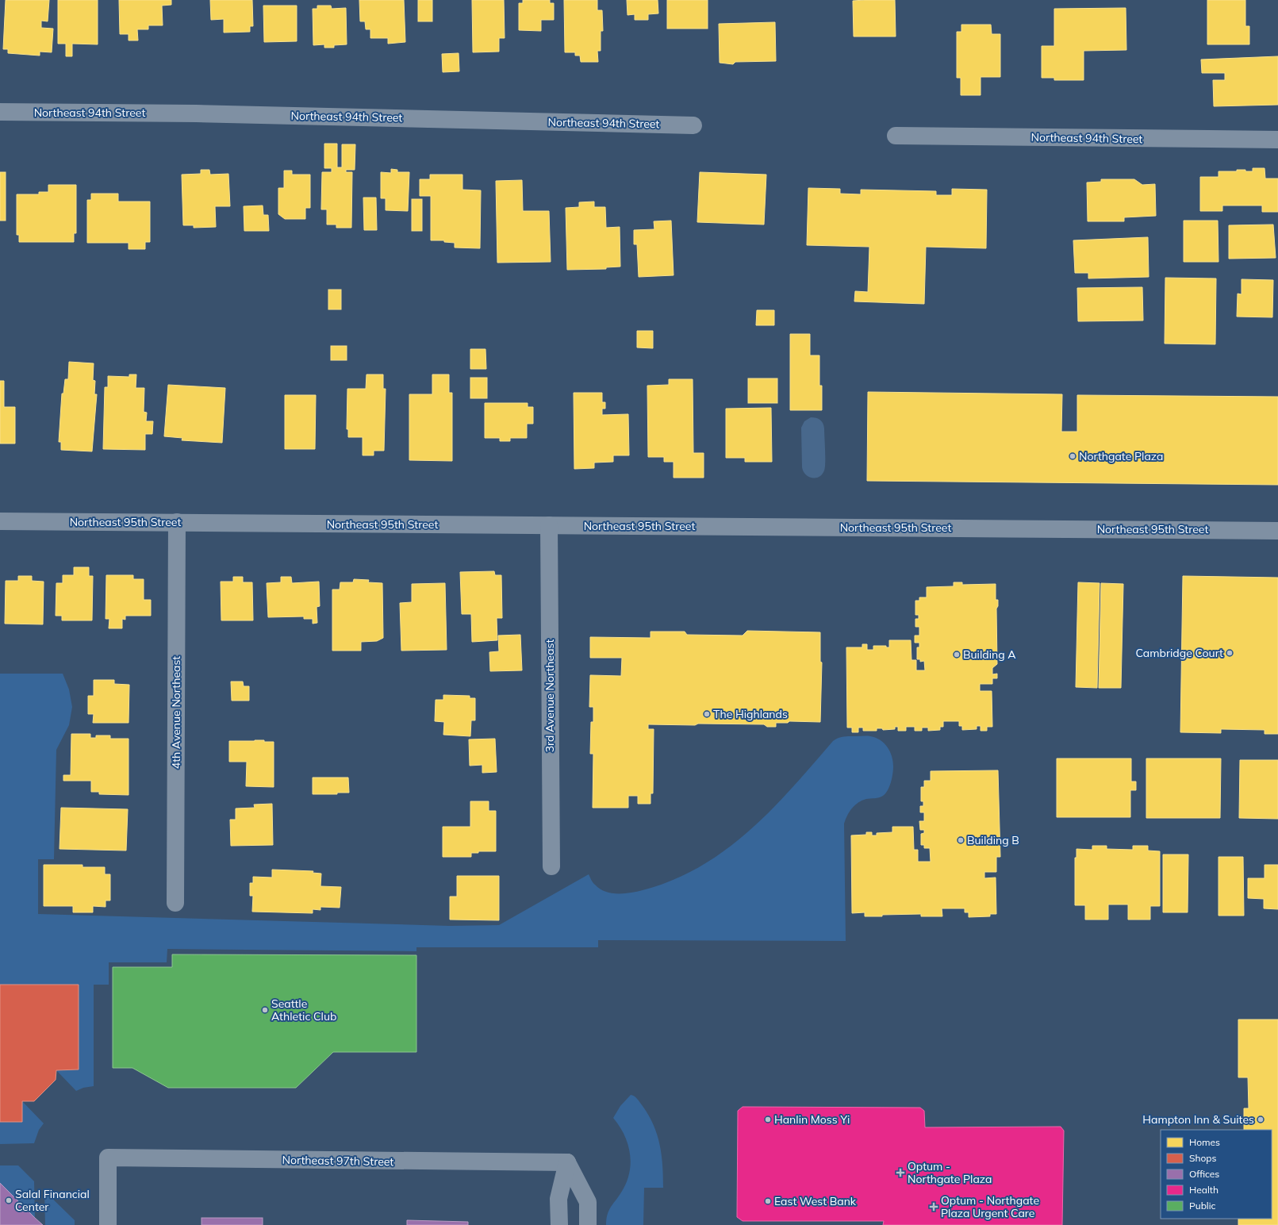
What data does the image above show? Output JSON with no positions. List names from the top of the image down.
{
  "streets": {
    "street": [
      "Northeast 94th Street",
      "Northeast 95th Street",
      "3rd Avenue Northeast",
      "4th Avenue Northeast",
      "Northeast 97th Street"
    ]
  },
  "crossings": [
    ["Northeast 95th Street", "3rd Avenue Northeast"],
    ["Northeast 95th Street", "4th Avenue Northeast"]
  ],
  "places": {
    "other": [
      "Northgate Plaza",
      "Cambridge Court",
      "Building A",
      "The Highlands",
      "Building B",
      "Seattle Athletic Club",
      "Hanlin Moss Yi",
      "Hampton Inn & Suites",
      "Salal Financial Center",
      "East West Bank"
    ],
    "health": ["Optum - Northgate Plaza", "Optum - Northgate Plaza Urgent Care"]
  },
  "legend": [
    "Homes",
    "Shops",
    "Offices",
    "Health",
    "Public"
  ]
}
